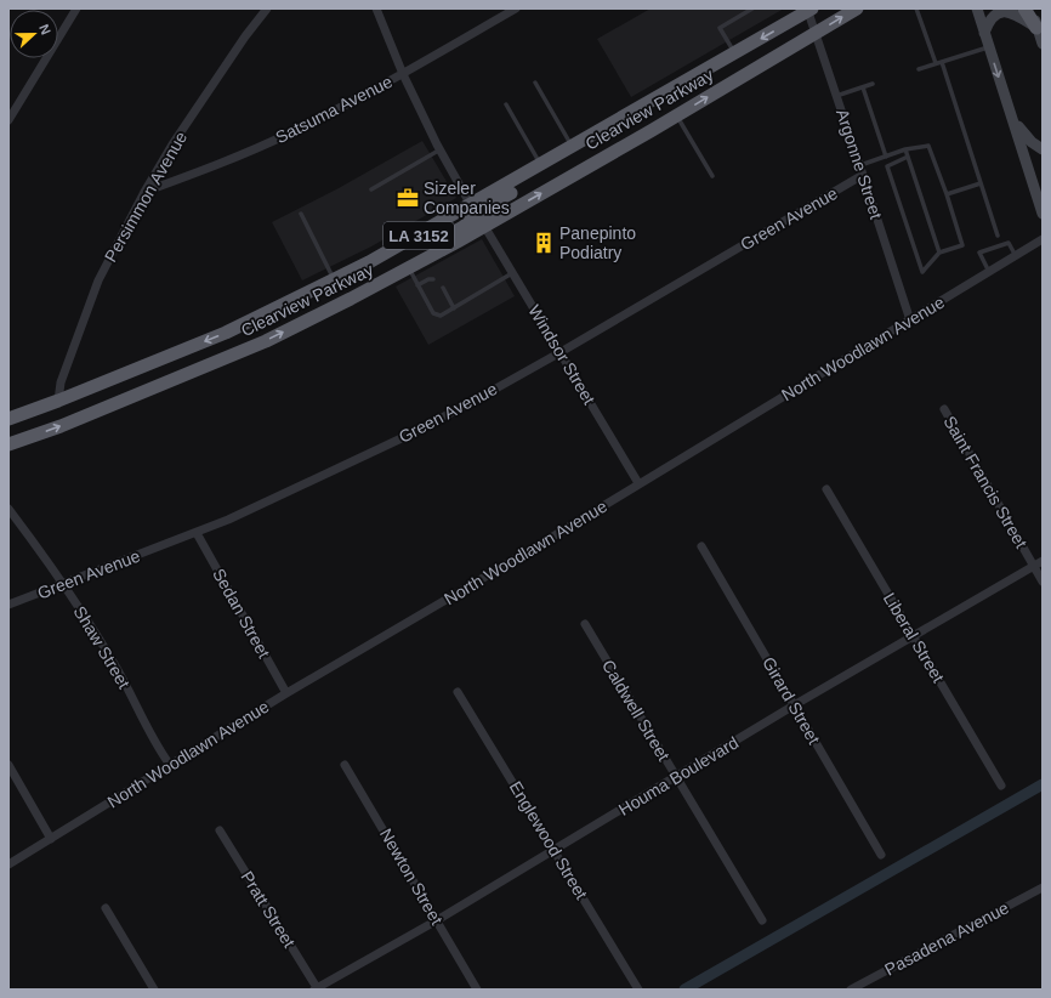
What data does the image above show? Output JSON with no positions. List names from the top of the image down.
{
  "streets": {
    "highway": ["Clearview Parkway", "LA 3152"],
    "street": [
      "Satsuma Avenue",
      "Argonne Street",
      "Persimmon Avenue",
      "Green Avenue",
      "North Woodlawn Avenue",
      "Windsor Street",
      "Saint Francis Street",
      "Sedan Street",
      "Liberal Street",
      "Shaw Street",
      "Girard Street",
      "Caldwell Street",
      "Houma Boulevard",
      "Englewood Street",
      "Newton Street",
      "Pratt Street",
      "Pasadena Avenue"
    ]
  },
  "crossings": [
    ["Satsuma Avenue", "Persimmon Avenue"],
    ["Clearview Parkway", "Argonne Street"],
    ["Clearview Parkway", "Persimmon Avenue"],
    ["Clearview Parkway", "Windsor Street"],
    ["Argonne Street", "Green Avenue"],
    ["Argonne Street", "North Woodlawn Avenue"],
    ["Green Avenue", "Windsor Street"],
    ["Green Avenue", "Sedan Street"],
    ["Green Avenue", "Shaw Street"],
    ["North Woodlawn Avenue", "Windsor Street"],
    ["North Woodlawn Avenue", "Sedan Street"],
    ["North Woodlawn Avenue", "Shaw Street"],
    ["Saint Francis Street", "Houma Boulevard"],
    ["Liberal Street", "Houma Boulevard"],
    ["Girard Street", "Houma Boulevard"],
    ["Caldwell Street", "Houma Boulevard"],
    ["Houma Boulevard", "Englewood Street"],
    ["Houma Boulevard", "Newton Street"],
    ["Houma Boulevard", "Pratt Street"]
  ],
  "places": {
    "office": ["Sizeler Companies"],
    "building": ["Panepinto Podiatry"]
  },
  "north": "right"
}
